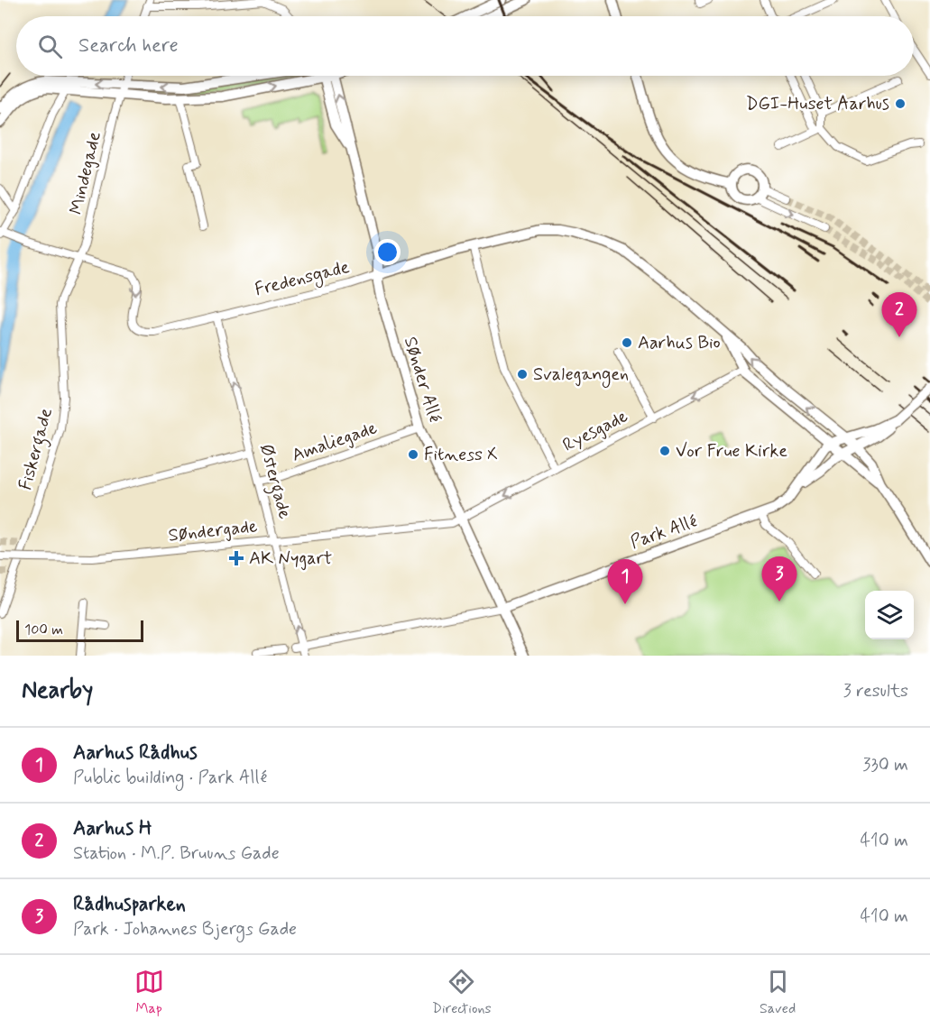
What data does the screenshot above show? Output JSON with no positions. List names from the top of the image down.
{
  "streets": {
    "street": [
      "Mindegade",
      "Fredensgade",
      "Sønder Allé",
      "Ryesgade",
      "Amaliegade",
      "Fiskergade",
      "Østergade",
      "Søndergade",
      "Park Allé"
    ]
  },
  "crossings": [
    ["Mindegade", "Fredensgade"],
    ["Mindegade", "Fiskergade"],
    ["Fredensgade", "Sønder Allé"],
    ["Fredensgade", "Fiskergade"],
    ["Fredensgade", "Østergade"],
    ["Sønder Allé", "Ryesgade"],
    ["Sønder Allé", "Amaliegade"],
    ["Sønder Allé", "Søndergade"],
    ["Sønder Allé", "Park Allé"],
    ["Ryesgade", "Søndergade"],
    ["Amaliegade", "Østergade"],
    ["Østergade", "Søndergade"]
  ],
  "one_way": ["Ryesgade", "Østergade"],
  "places": {
    "other": [
      "DGI-Huset Aarhus",
      "Aarhus Bio",
      "Svalegangen",
      "Vor Frue Kirke",
      "Fitness X"
    ],
    "health": ["AK Nygart"]
  },
  "scale_bar": "100 m",
  "page": {
    "search": "Search here",
    "pins": ["2", "3", "1"],
    "scale": "100 m",
    "heading": ["Nearby", "3 results"],
    "list": [
      {
        "mark": "1",
        "name": "Aarhus Rådhus",
        "note": "Public building · Park Allé",
        "value": "330 m"
      },
      {
        "mark": "2",
        "name": "Aarhus H",
        "note": "Station · M.P. Bruuns Gade",
        "value": "410 m"
      },
      {
        "mark": "3",
        "name": "Rådhusparken",
        "note": "Park · Johannes Bjergs Gade",
        "value": "410 m"
      }
    ],
    "nav": ["Map", "Directions", "Saved"]
  }
}
